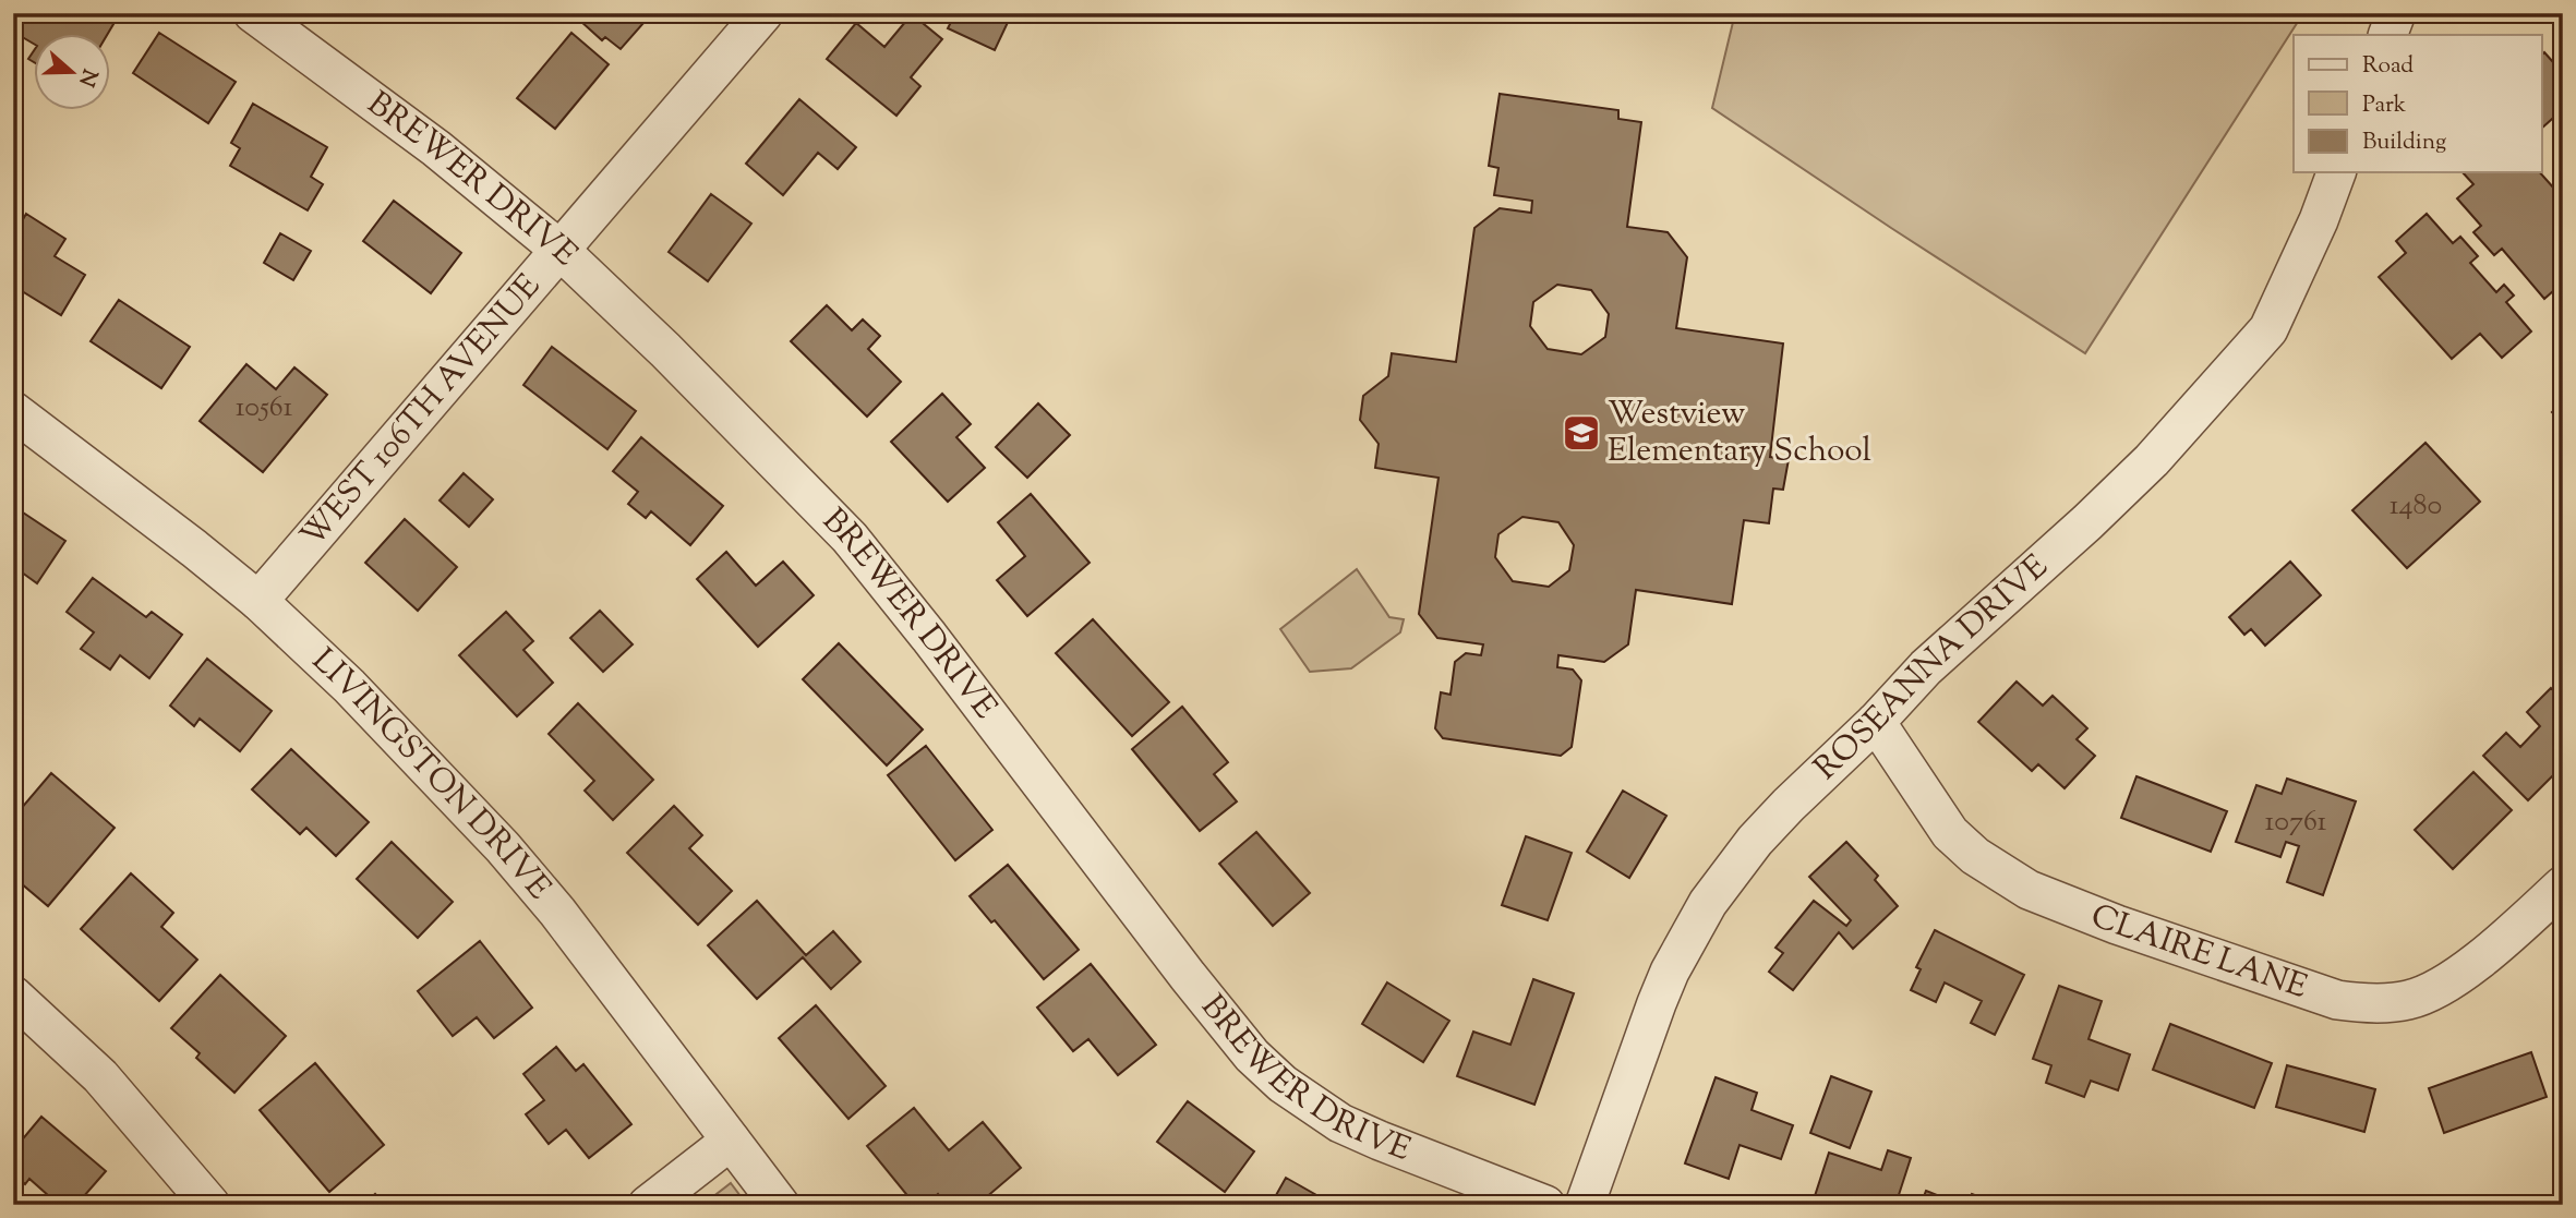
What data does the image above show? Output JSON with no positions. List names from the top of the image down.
{
  "streets": {
    "street": [
      "BREWER DRIVE",
      "WEST 106TH AVENUE",
      "ROSEANNA DRIVE",
      "LIVINGSTON DRIVE",
      "CLAIRE LANE"
    ]
  },
  "crossings": [
    ["BREWER DRIVE", "WEST 106TH AVENUE"],
    ["WEST 106TH AVENUE", "LIVINGSTON DRIVE"],
    ["ROSEANNA DRIVE", "CLAIRE LANE"]
  ],
  "places": {
    "school or university": ["Westview Elementary School"]
  },
  "house_numbers": ["10561", "1480", "10761"],
  "legend": ["Road", "Park", "Building"],
  "north": "right"
}
